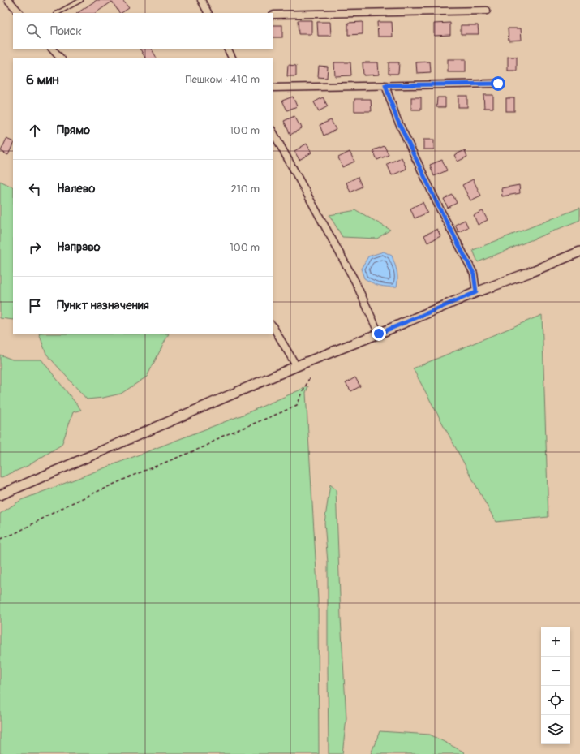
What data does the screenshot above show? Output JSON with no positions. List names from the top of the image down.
{
  "page": {
    "search": "Поиск",
    "heading": ["6 мин", "Пешком · 410 m"],
    "list": [
      ["Прямо", "100 m"],
      ["Налево", "210 m"],
      ["Направо", "100 m"],
      "Пункт назначения"
    ],
    "map_buttons": ["+", "−"]
  }
}
